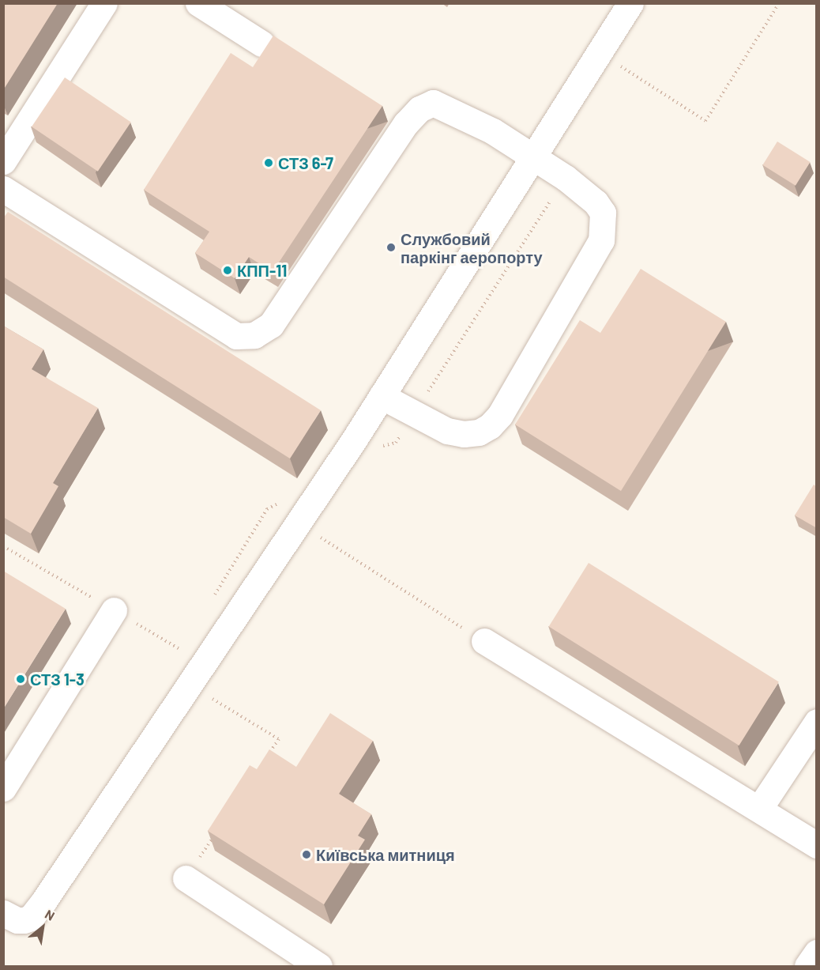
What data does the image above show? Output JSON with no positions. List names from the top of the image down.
{
  "places": [
    "СТЗ 6-7",
    "Службовий паркінг аеропорту",
    "КПП-11",
    "СТЗ 1-3",
    "Київська митниця"
  ],
  "north": "top right"
}
